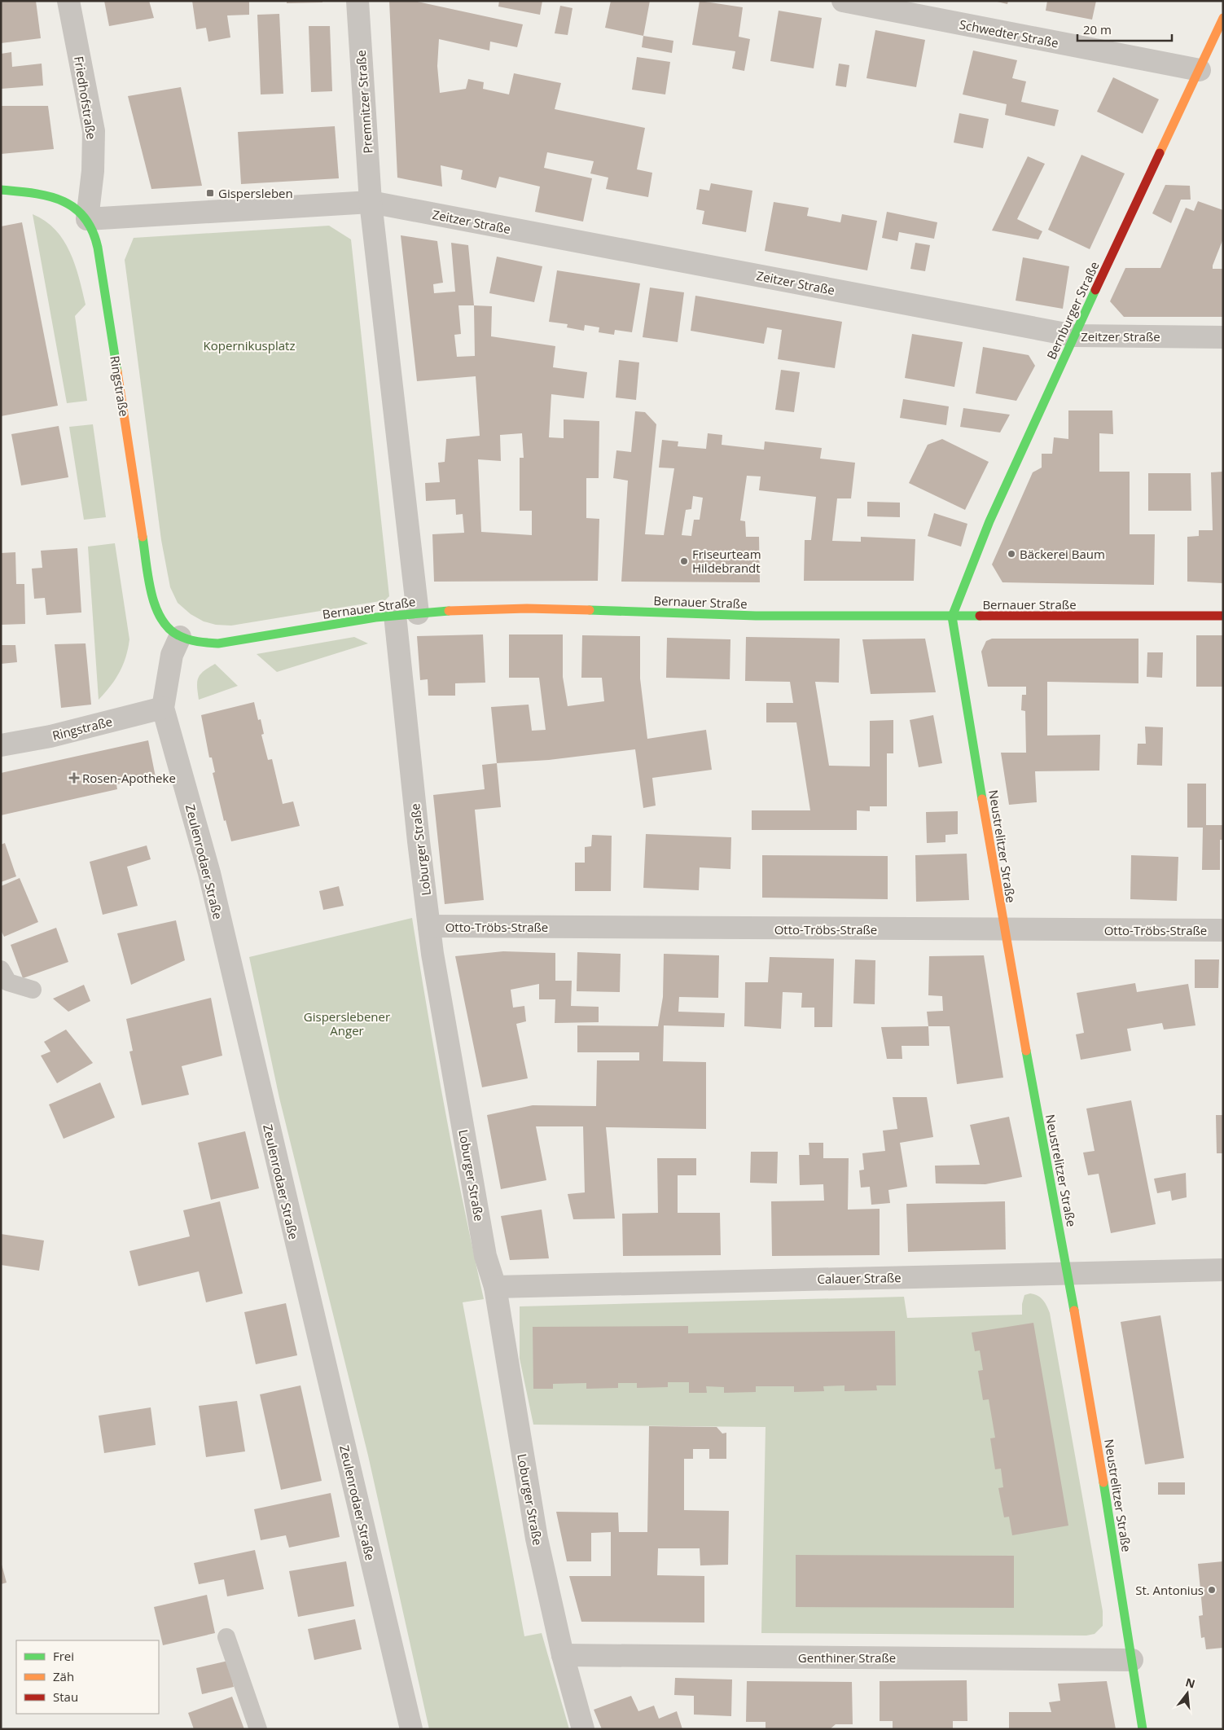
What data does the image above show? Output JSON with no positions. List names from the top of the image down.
{
  "streets": {
    "street": [
      "Schwedter Straße",
      "Friedhofstraße",
      "Premnitzer Straße",
      "Zeitzer Straße",
      "Bernburger Straße",
      "Ringstraße",
      "Bernauer Straße",
      "Neustrelitzer Straße",
      "Loburger Straße",
      "Zeulenrodaer Straße",
      "Otto-Tröbs-Straße",
      "Calauer Straße",
      "Genthiner Straße"
    ]
  },
  "crossings": [
    ["Schwedter Straße", "Bernburger Straße"],
    ["Friedhofstraße", "Ringstraße"],
    ["Premnitzer Straße", "Zeitzer Straße"],
    ["Zeitzer Straße", "Bernburger Straße"],
    ["Bernburger Straße", "Bernauer Straße"],
    ["Bernburger Straße", "Neustrelitzer Straße"],
    ["Ringstraße", "Bernauer Straße"],
    ["Ringstraße", "Zeulenrodaer Straße"],
    ["Bernauer Straße", "Neustrelitzer Straße"],
    ["Bernauer Straße", "Loburger Straße"],
    ["Bernauer Straße", "Zeulenrodaer Straße"],
    ["Neustrelitzer Straße", "Otto-Tröbs-Straße"],
    ["Neustrelitzer Straße", "Calauer Straße"],
    ["Neustrelitzer Straße", "Genthiner Straße"],
    ["Loburger Straße", "Otto-Tröbs-Straße"],
    ["Loburger Straße", "Calauer Straße"],
    ["Loburger Straße", "Genthiner Straße"]
  ],
  "parks": ["Kopernikusplatz", "Gisperslebener Anger"],
  "places": {
    "transit": ["Gispersleben"],
    "other": ["Bäckerei Baum", "Friseurteam Hildebrandt", "St. Antonius"],
    "health": ["Rosen-Apotheke"]
  },
  "legend": ["Frei", "Zäh", "Stau"],
  "scale_bar": "20 m",
  "north": "top"
}
